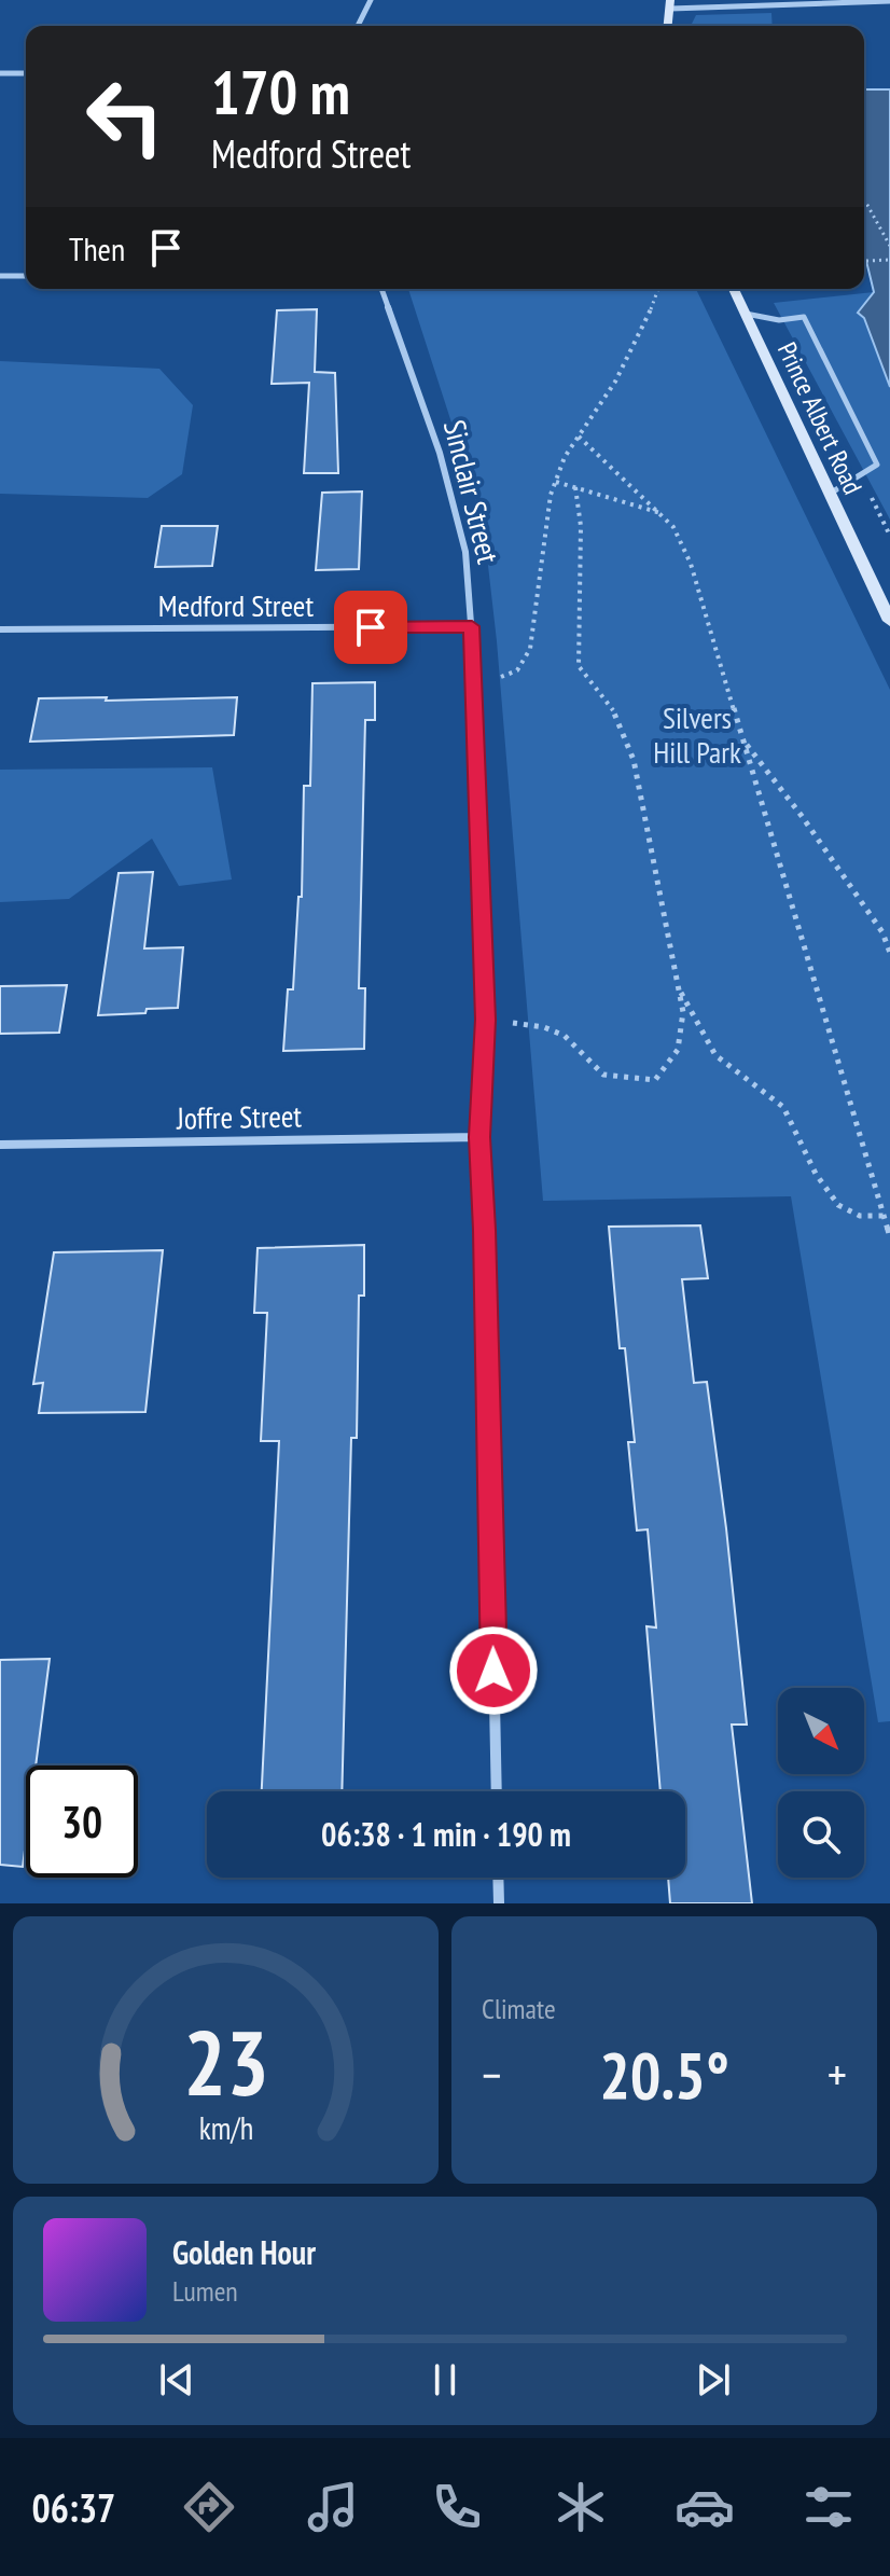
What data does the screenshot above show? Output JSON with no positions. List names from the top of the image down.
{
  "streets": {
    "main road": ["Prince Albert Road"],
    "street": ["Sinclair Street", "Medford Street", "Joffre Street"]
  },
  "crossings": [
    ["Sinclair Street", "Medford Street"],
    ["Sinclair Street", "Joffre Street"]
  ],
  "parks": ["Silvers Hill Park"],
  "north": "bottom right",
  "page": {
    "turn": ["170 m", "Medford Street"],
    "then": "Then",
    "limit": "30",
    "trip": "06:38 · 1 min · 190 m",
    "tile": "Climate",
    "heat": ["−", "20.5°", "+"],
    "song": ["Golden Hour", "Lumen"],
    "tabs": "06:37",
    "gauge": ["23", "km/h"]
  }
}
